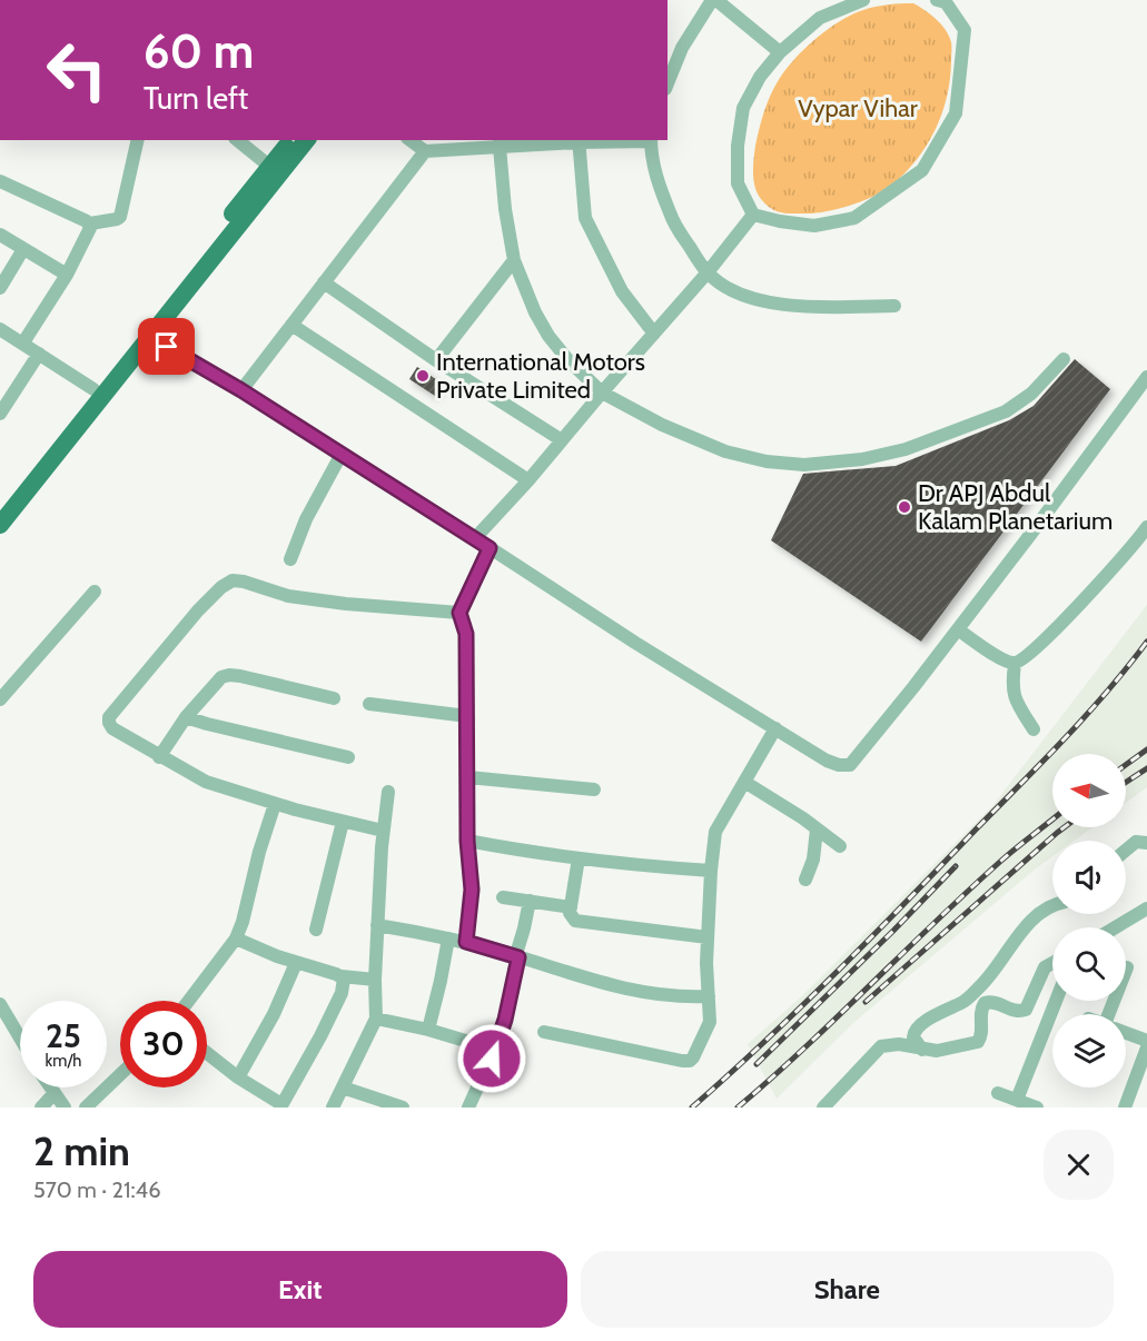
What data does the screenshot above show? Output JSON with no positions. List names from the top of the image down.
{
  "parks": ["Vypar Vihar"],
  "places": ["International Motors Private Limited", "Dr APJ Abdul Kalam Planetarium"],
  "north": "left",
  "page": {
    "turn": ["60 m", "Turn left"],
    "speed": "25 km/h",
    "limit": "30",
    "heading": ["2 min", "570 m · 21:46"],
    "buttons": ["Exit", "Share"]
  }
}
